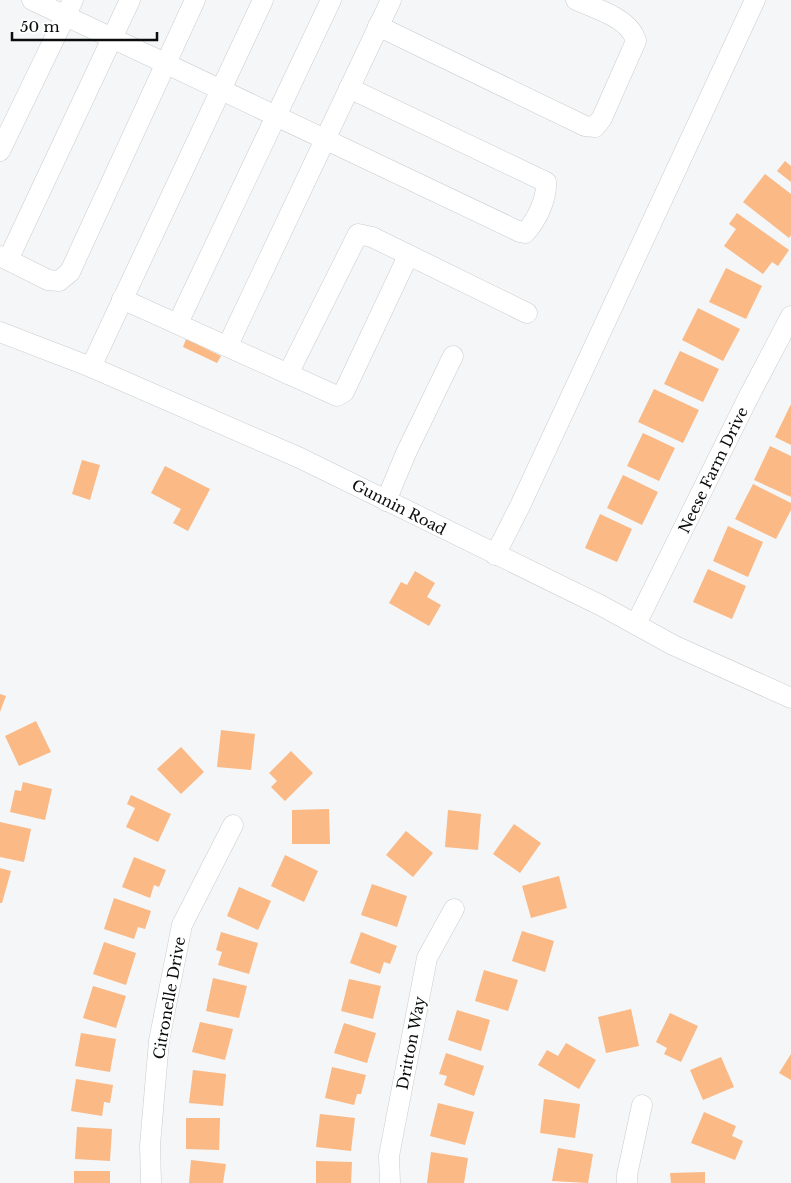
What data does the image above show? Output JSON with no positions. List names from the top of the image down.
{
  "streets": {
    "street": [
      "Neese Farm Drive",
      "Gunnin Road",
      "Citronelle Drive",
      "Dritton Way"
    ]
  },
  "crossings": [
    ["Neese Farm Drive", "Gunnin Road"]
  ],
  "scale_bar": "50 m"
}
